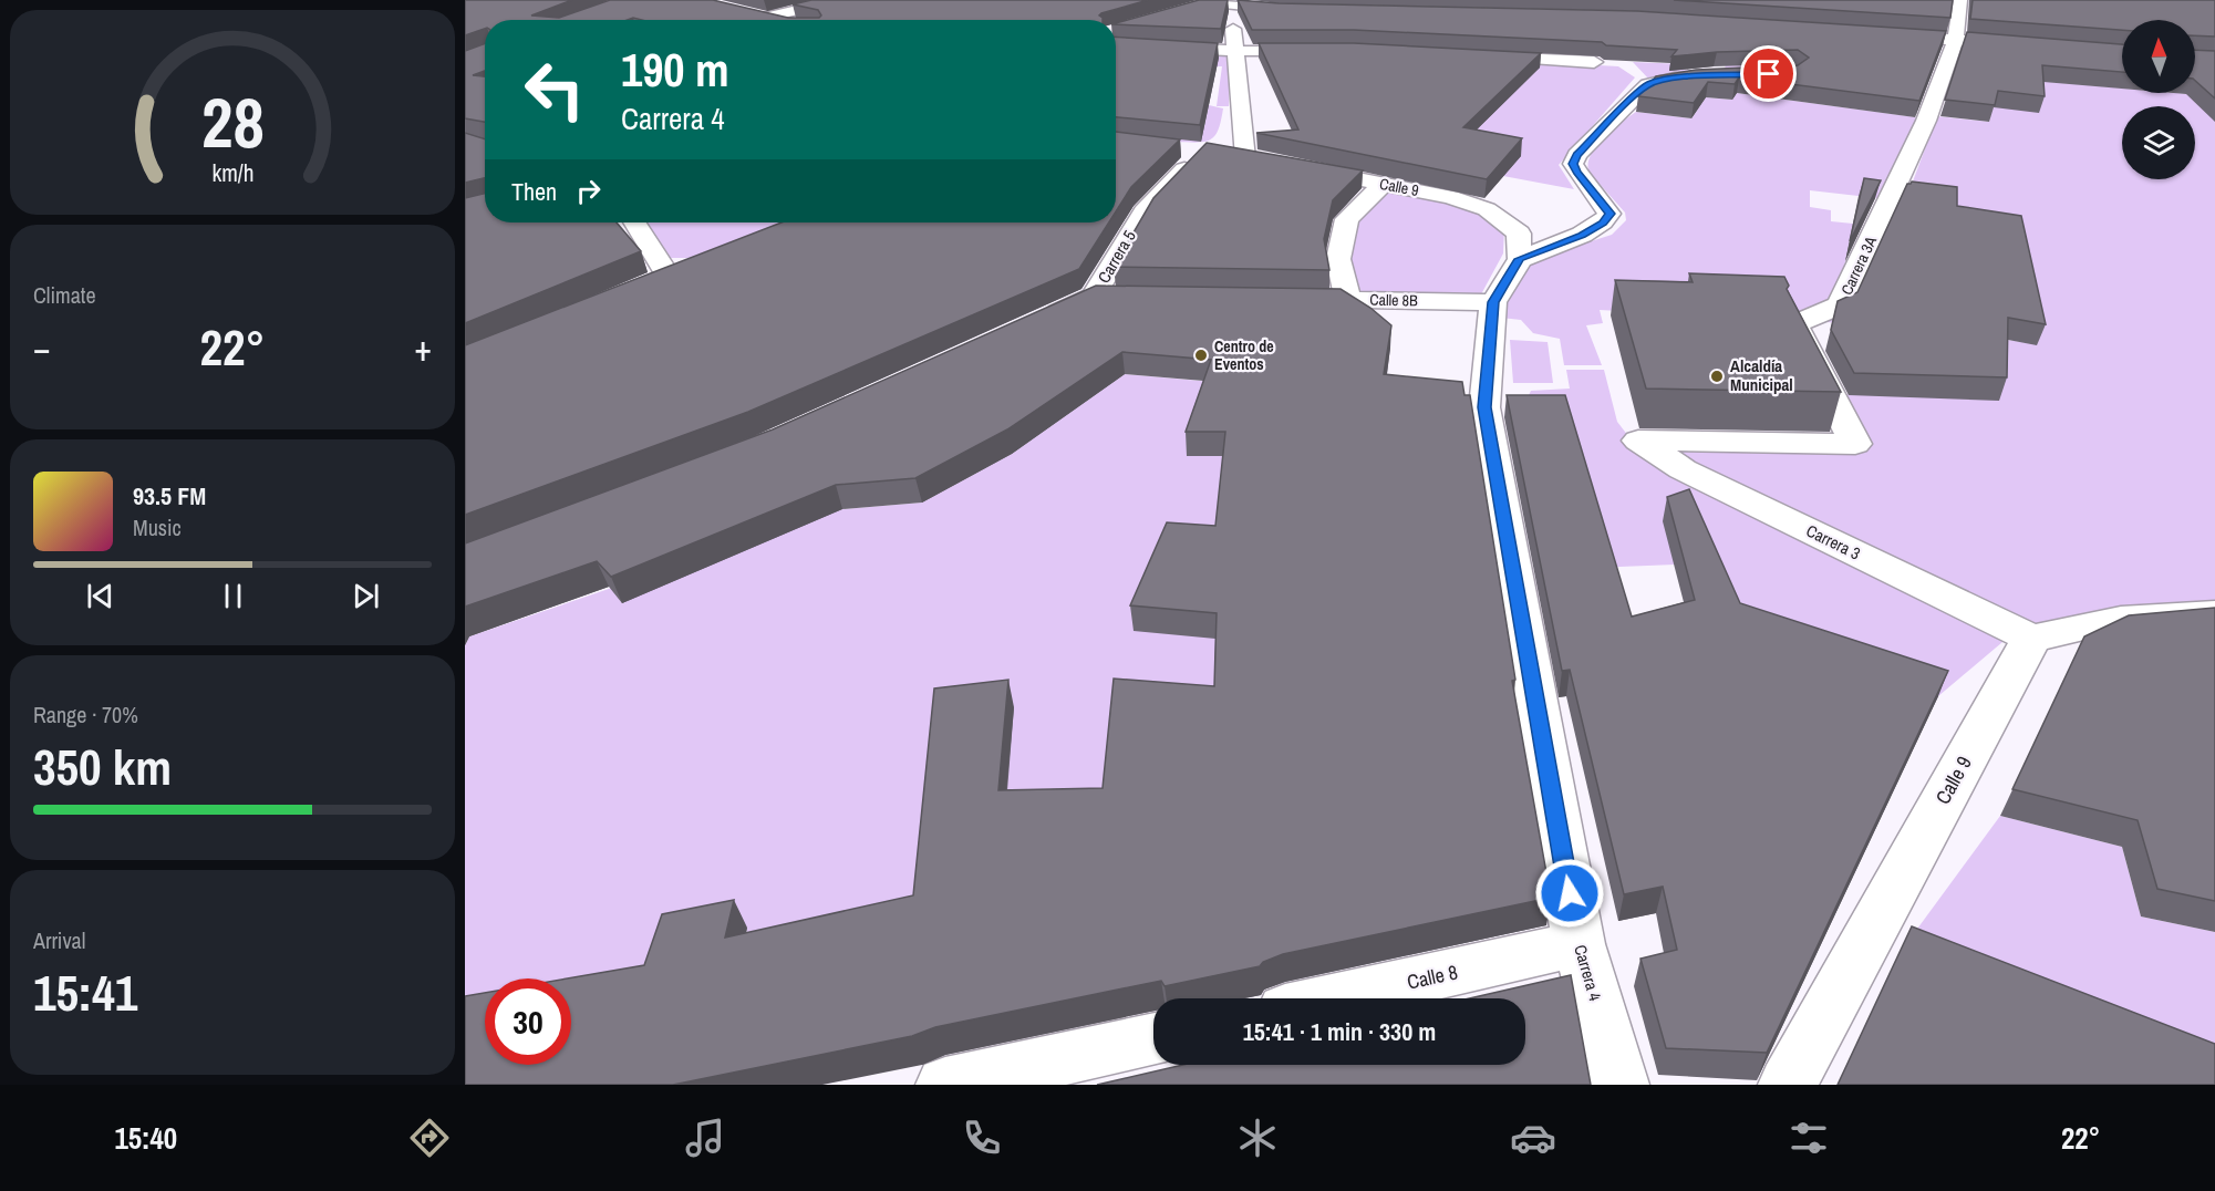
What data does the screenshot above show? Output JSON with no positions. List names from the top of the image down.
{
  "streets": {
    "street": [
      "Calle 9",
      "Carrera 5",
      "Carrera 3A",
      "Calle 8B",
      "Carrera 3",
      "Carrera 4",
      "Calle 8"
    ]
  },
  "crossings": [
    ["Calle 9", "Carrera 3"],
    ["Calle 9", "Carrera 4"],
    ["Carrera 3A", "Carrera 3"],
    ["Calle 8B", "Carrera 4"],
    ["Carrera 4", "Calle 8"]
  ],
  "places": ["Centro de Eventos", "Alcaldía Municipal"],
  "north": "top",
  "page": {
    "turn": ["190 m", "Carrera 4"],
    "then": "Then",
    "tile": [
      "Climate",
      ["Range · 70%", "350 km"],
      ["Arrival", "15:41"]
    ],
    "heat": ["−", "22°", "+"],
    "song": ["93.5 FM", "Music"],
    "limit": "30",
    "trip": "15:41 · 1 min · 330 m",
    "tabs": ["15:40", "22°"],
    "gauge": ["28", "km/h"]
  }
}
